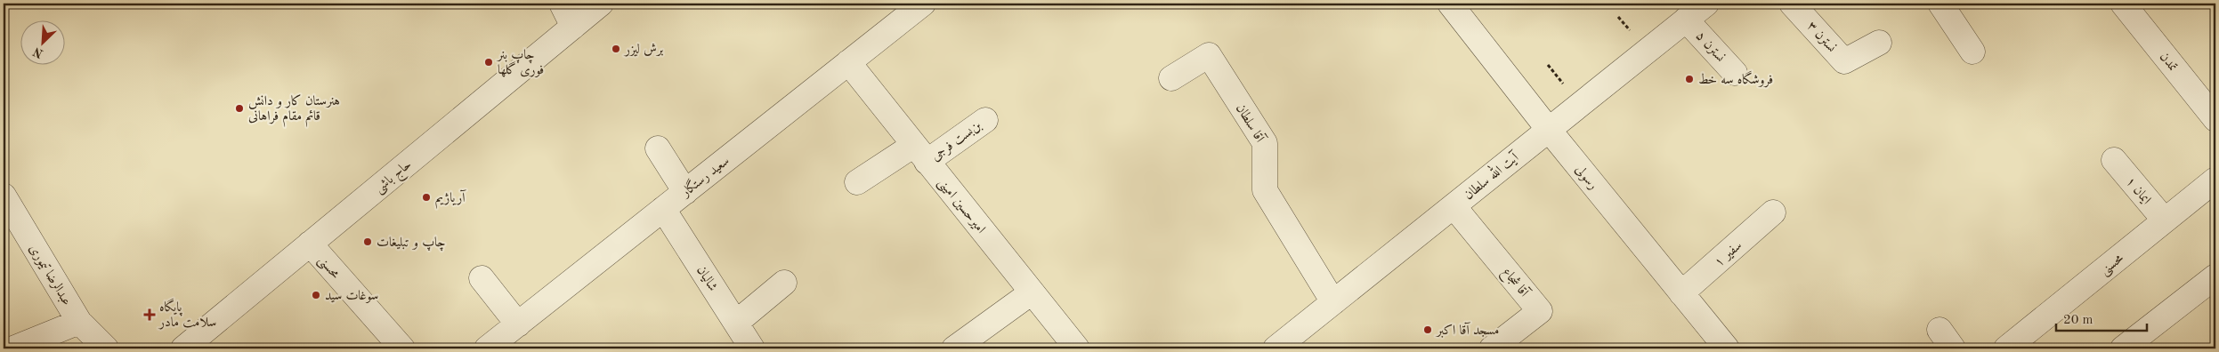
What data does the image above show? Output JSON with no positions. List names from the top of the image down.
{
  "streets": {
    "street": [
      "نسترن ۳",
      "نسترن ۵",
      "تمدن",
      "آقا سلطان",
      "بن‌بست فرجی",
      "حاج باشی",
      "سعید رستگار",
      "آیت الله سلطان",
      "رسولی",
      "ایمان ۱",
      "امیرحسین امینی",
      "سفیر ۱",
      "محسنی",
      "عبدالرضا تیموری",
      "شالیان",
      "آقا شجاع"
    ]
  },
  "crossings": [
    ["نسترن ۵", "آیت الله سلطان"],
    ["آقا سلطان", "آیت الله سلطان"],
    ["بن‌بست فرجی", "امیرحسین امینی"],
    ["حاج باشی", "محسنی"],
    ["سعید رستگار", "امیرحسین امینی"],
    ["سعید رستگار", "شالیان"],
    ["آیت الله سلطان", "رسولی"],
    ["آیت الله سلطان", "آقا شجاع"],
    ["رسولی", "سفیر ۱"],
    ["ایمان ۱", "محسنی"]
  ],
  "places": {
    "other": [
      "برش لیزر",
      "چاپ بنر فوری گلها",
      "فروشگاه سه خط",
      "هنرستان کار و دانش قائم مقام فراهانی",
      "آریاژیم",
      "چاپ و تبلیغات",
      "سوغات سید",
      "مسجد آقا اکبر"
    ],
    "health": ["پایگاه سلامت مادر"]
  },
  "scale_bar": "20 m",
  "north": "bottom left"
}
